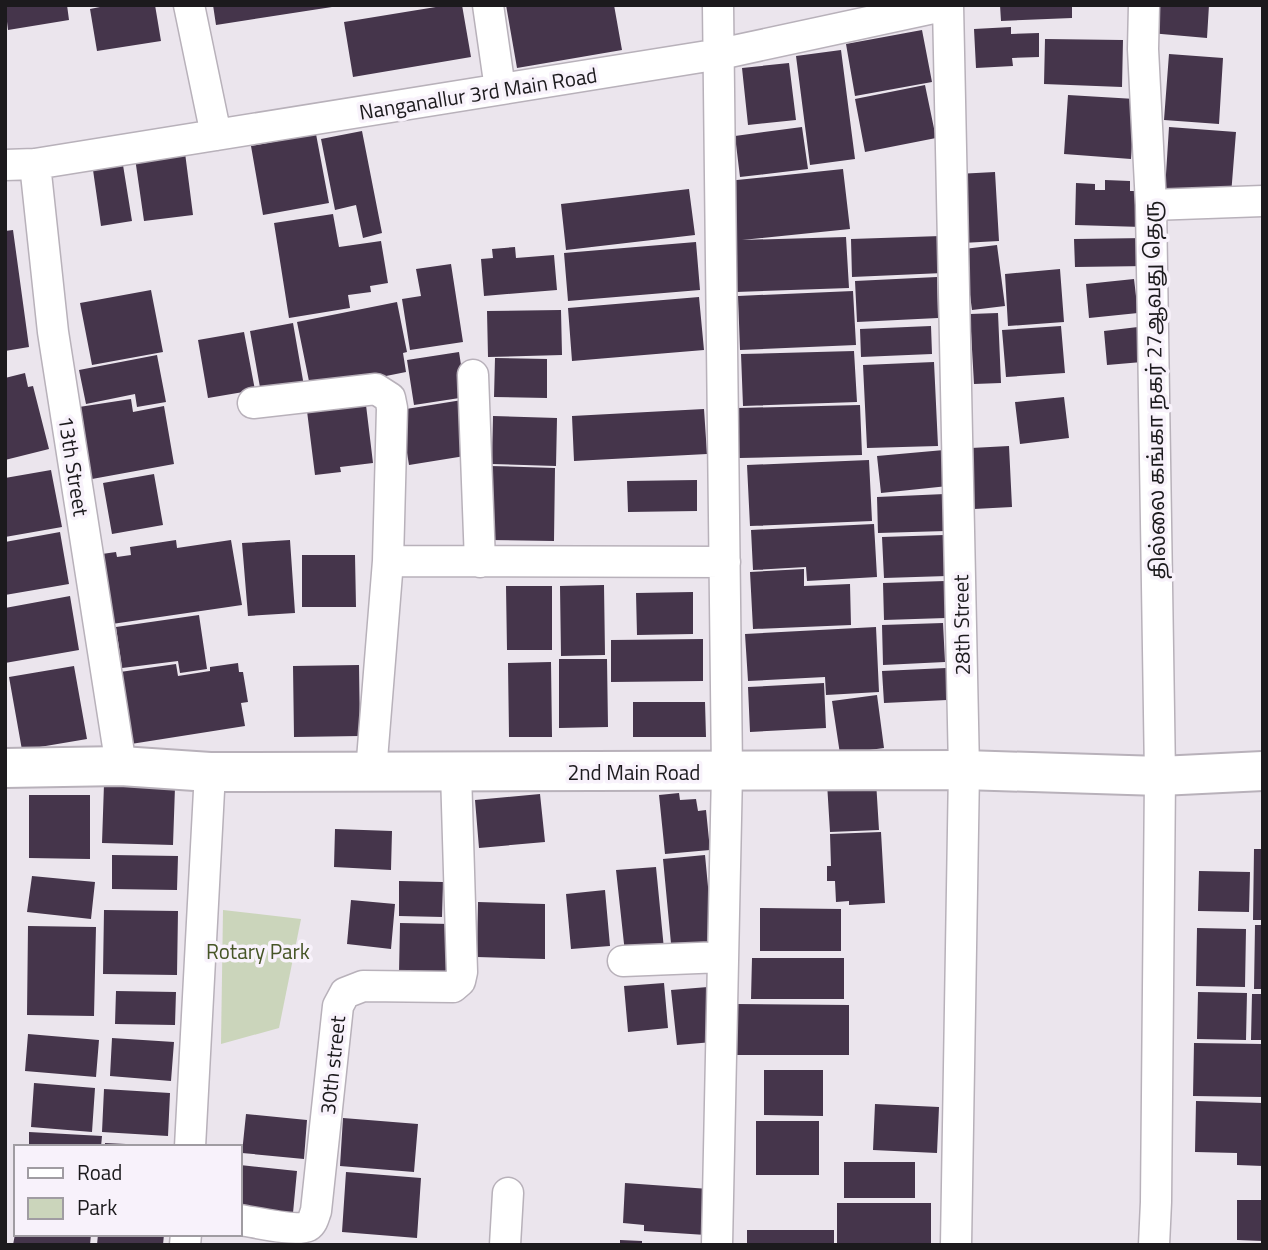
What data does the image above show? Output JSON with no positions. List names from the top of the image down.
{
  "streets": {
    "street": [
      "Nanganallur 3rd Main Road",
      "தில்லை கங்கா நகர் 27ஆவது தெரு",
      "13th Street",
      "28th Street",
      "2nd Main Road",
      "30th street"
    ]
  },
  "crossings": [
    ["Nanganallur 3rd Main Road", "13th Street"],
    ["Nanganallur 3rd Main Road", "28th Street"],
    ["தில்லை கங்கா நகர் 27ஆவது தெரு", "2nd Main Road"],
    ["13th Street", "2nd Main Road"],
    ["28th Street", "2nd Main Road"],
    ["2nd Main Road", "30th street"]
  ],
  "parks": ["Rotary Park"],
  "legend": ["Road", "Park"]
}
